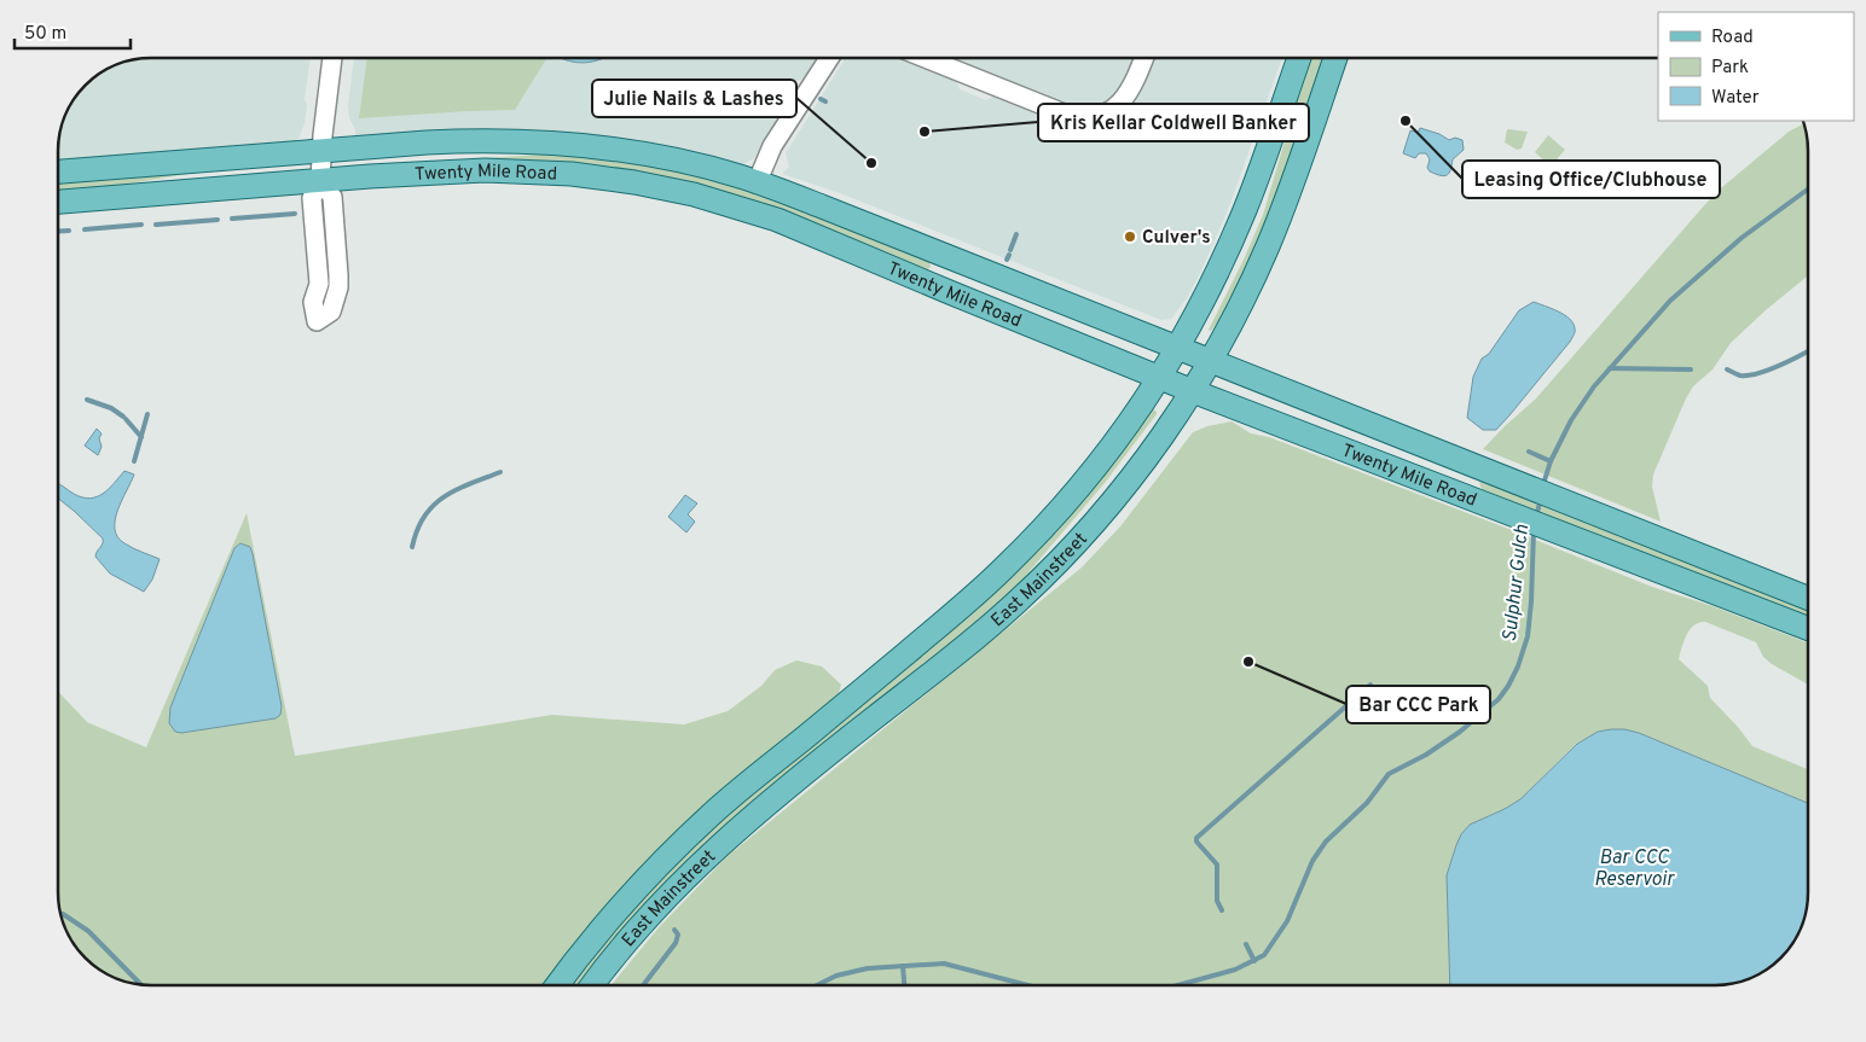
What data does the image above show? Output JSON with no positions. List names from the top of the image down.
{
  "streets": {
    "main road": ["Twenty Mile Road", "East Mainstreet"]
  },
  "crossings": [
    ["Twenty Mile Road", "East Mainstreet"]
  ],
  "water": ["Sulphur Gulch", "Bar CCC Reservoir"],
  "places": [
    "Leasing Office/Clubhouse",
    "Kris Kellar Coldwell Banker",
    "Julie Nails & Lashes",
    "Culver's",
    "Bar CCC Park"
  ],
  "legend": ["Road", "Park", "Water"],
  "scale_bar": "50 m"
}
